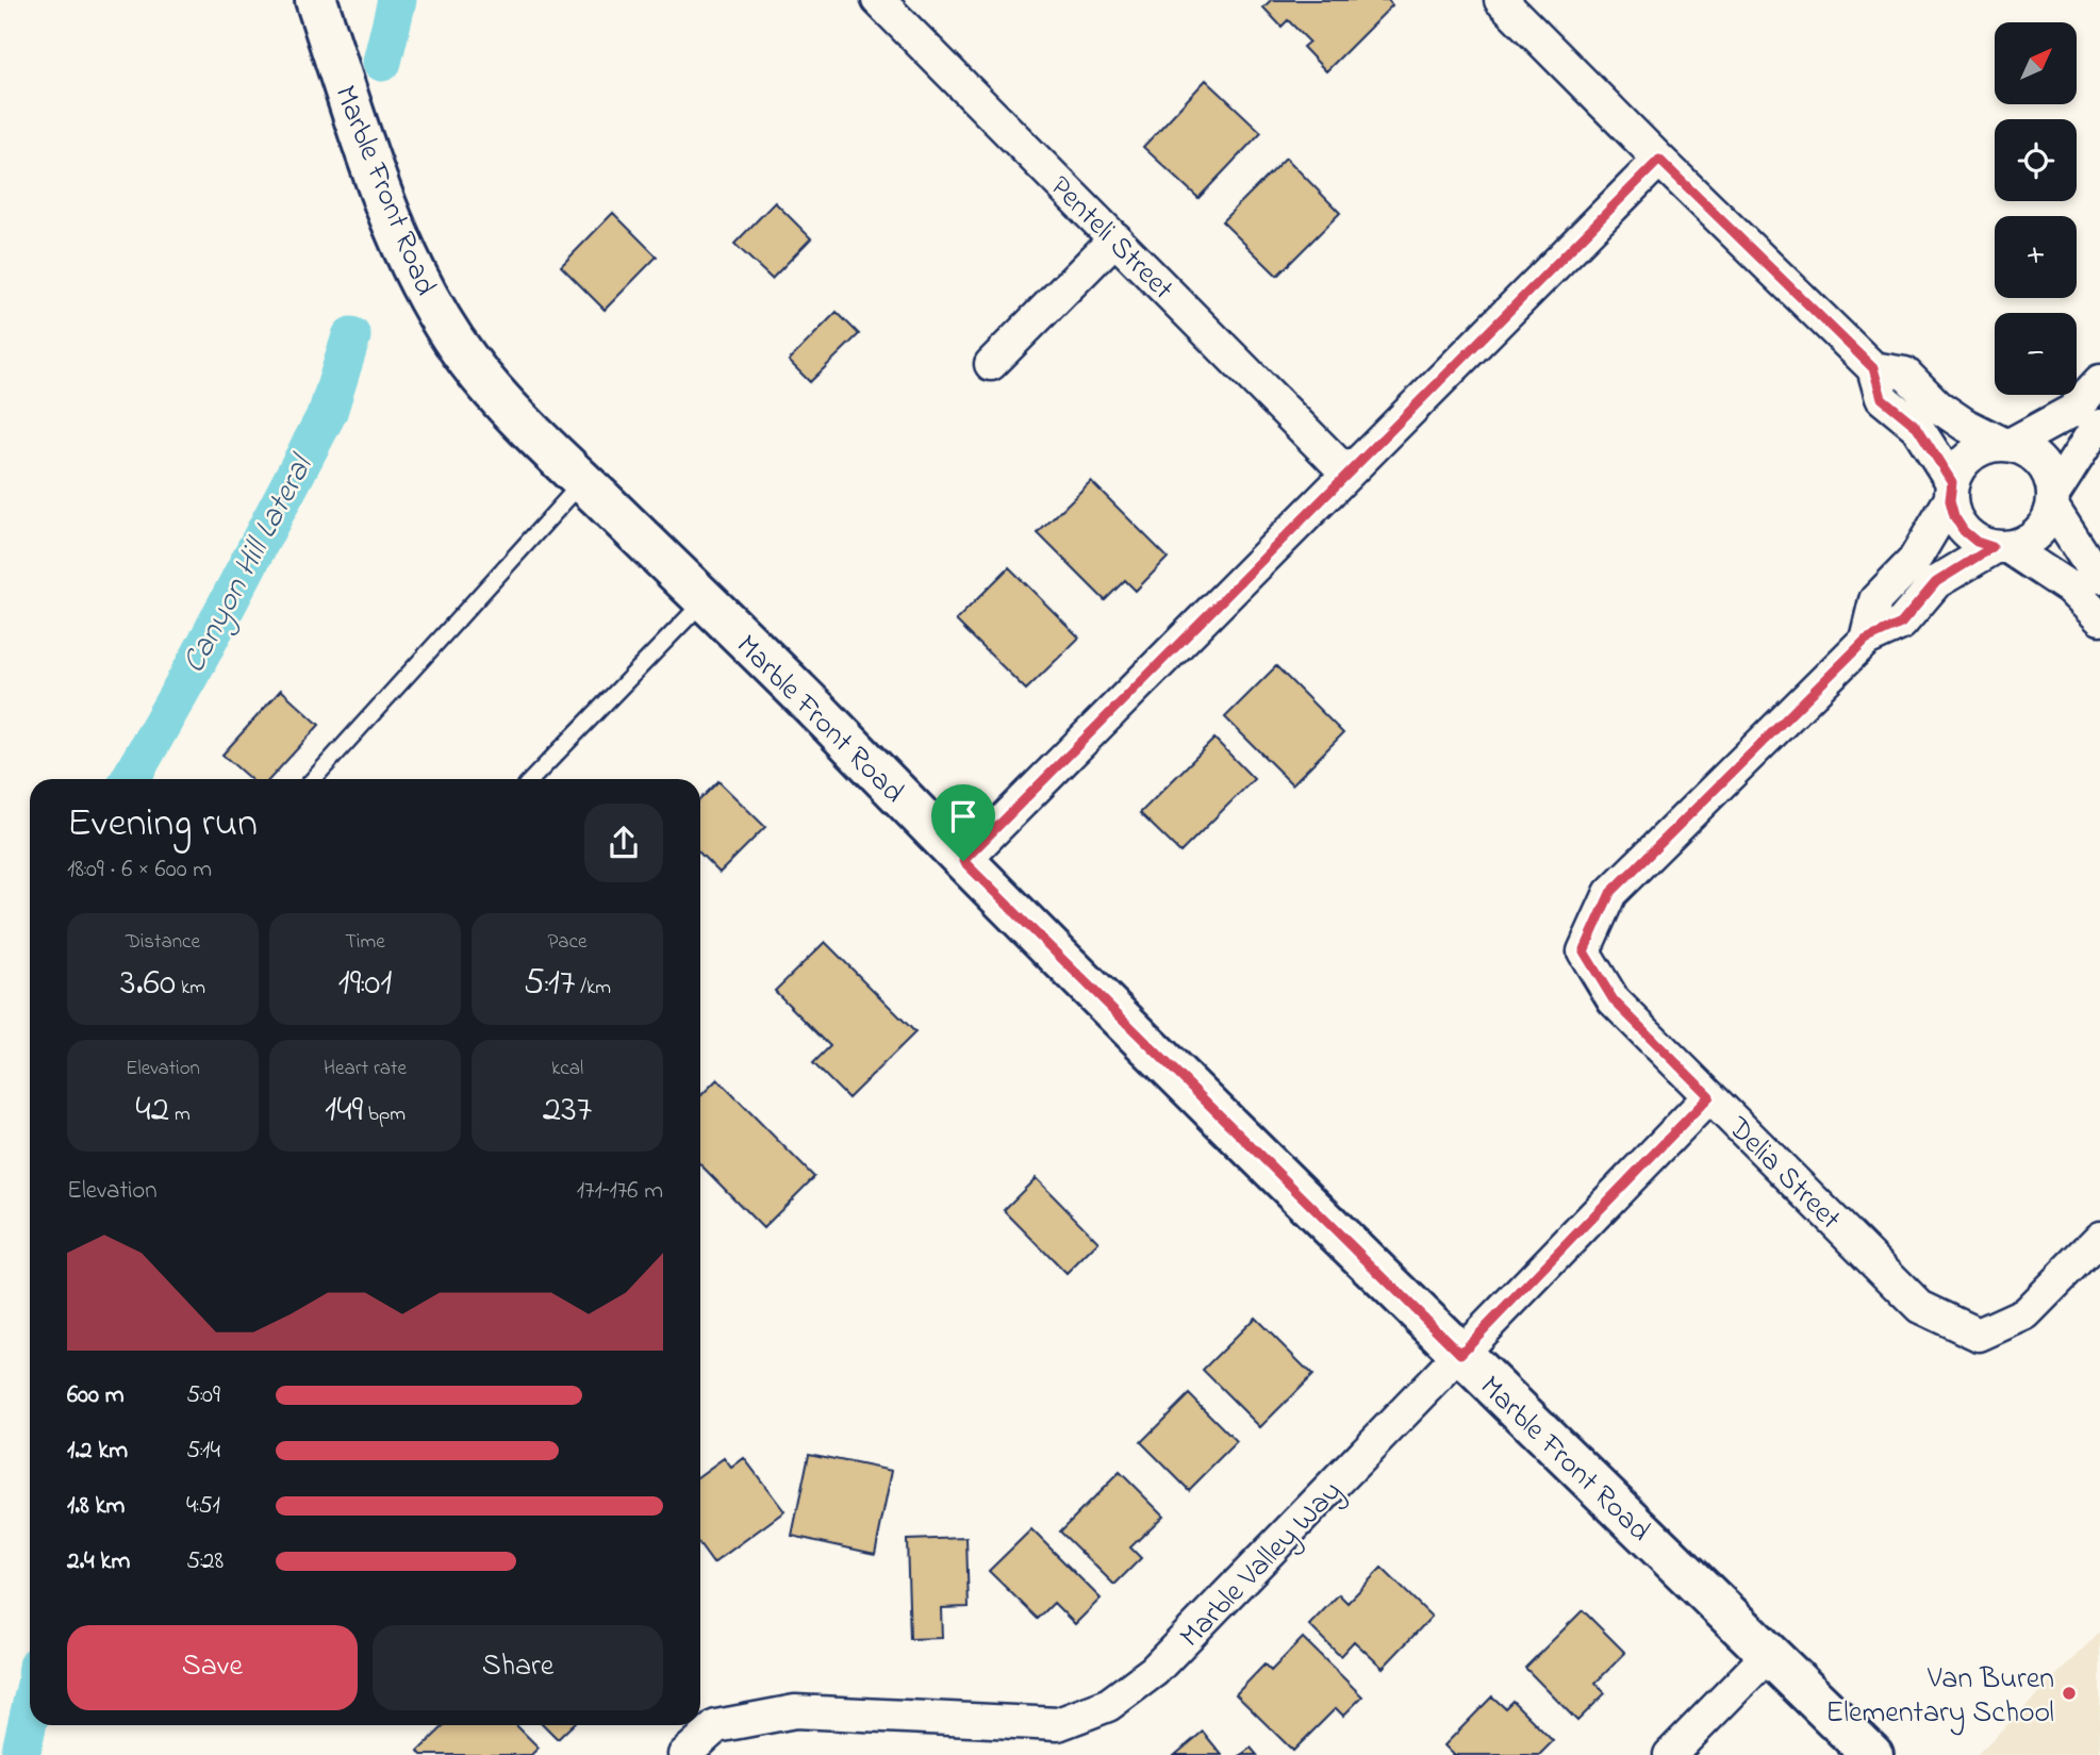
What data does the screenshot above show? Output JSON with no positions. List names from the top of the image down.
{
  "streets": {
    "street": [
      "Marble Front Road",
      "Penteli Street",
      "Delia Street",
      "Marble Valley Way"
    ]
  },
  "crossings": [
    ["Marble Front Road", "Marble Valley Way"],
    ["Delia Street", "Marble Valley Way"]
  ],
  "water": ["Canyon Hill Lateral"],
  "places": ["Van Buren Elementary School"],
  "north": "top right",
  "page": {
    "map_buttons": ["+", "−"],
    "heading": ["Evening run", "18:09 · 6 × 600 m"],
    "stats": [
      ["Distance", "3.60 km"],
      ["Time", "19:01"],
      ["Pace", "5:17 /km"],
      ["Elevation", "42 m"],
      ["Heart rate", "149 bpm"],
      ["kcal", "237"]
    ],
    "chart": ["Elevation", "171–176 m"],
    "list": [
      {
        "name": "600 m",
        "note": "5:09"
      },
      {
        "name": "1.2 km",
        "note": "5:14"
      },
      {
        "name": "1.8 km",
        "note": "4:51"
      },
      {
        "name": "2.4 km",
        "note": "5:28"
      }
    ],
    "buttons": ["Save", "Share"]
  }
}
